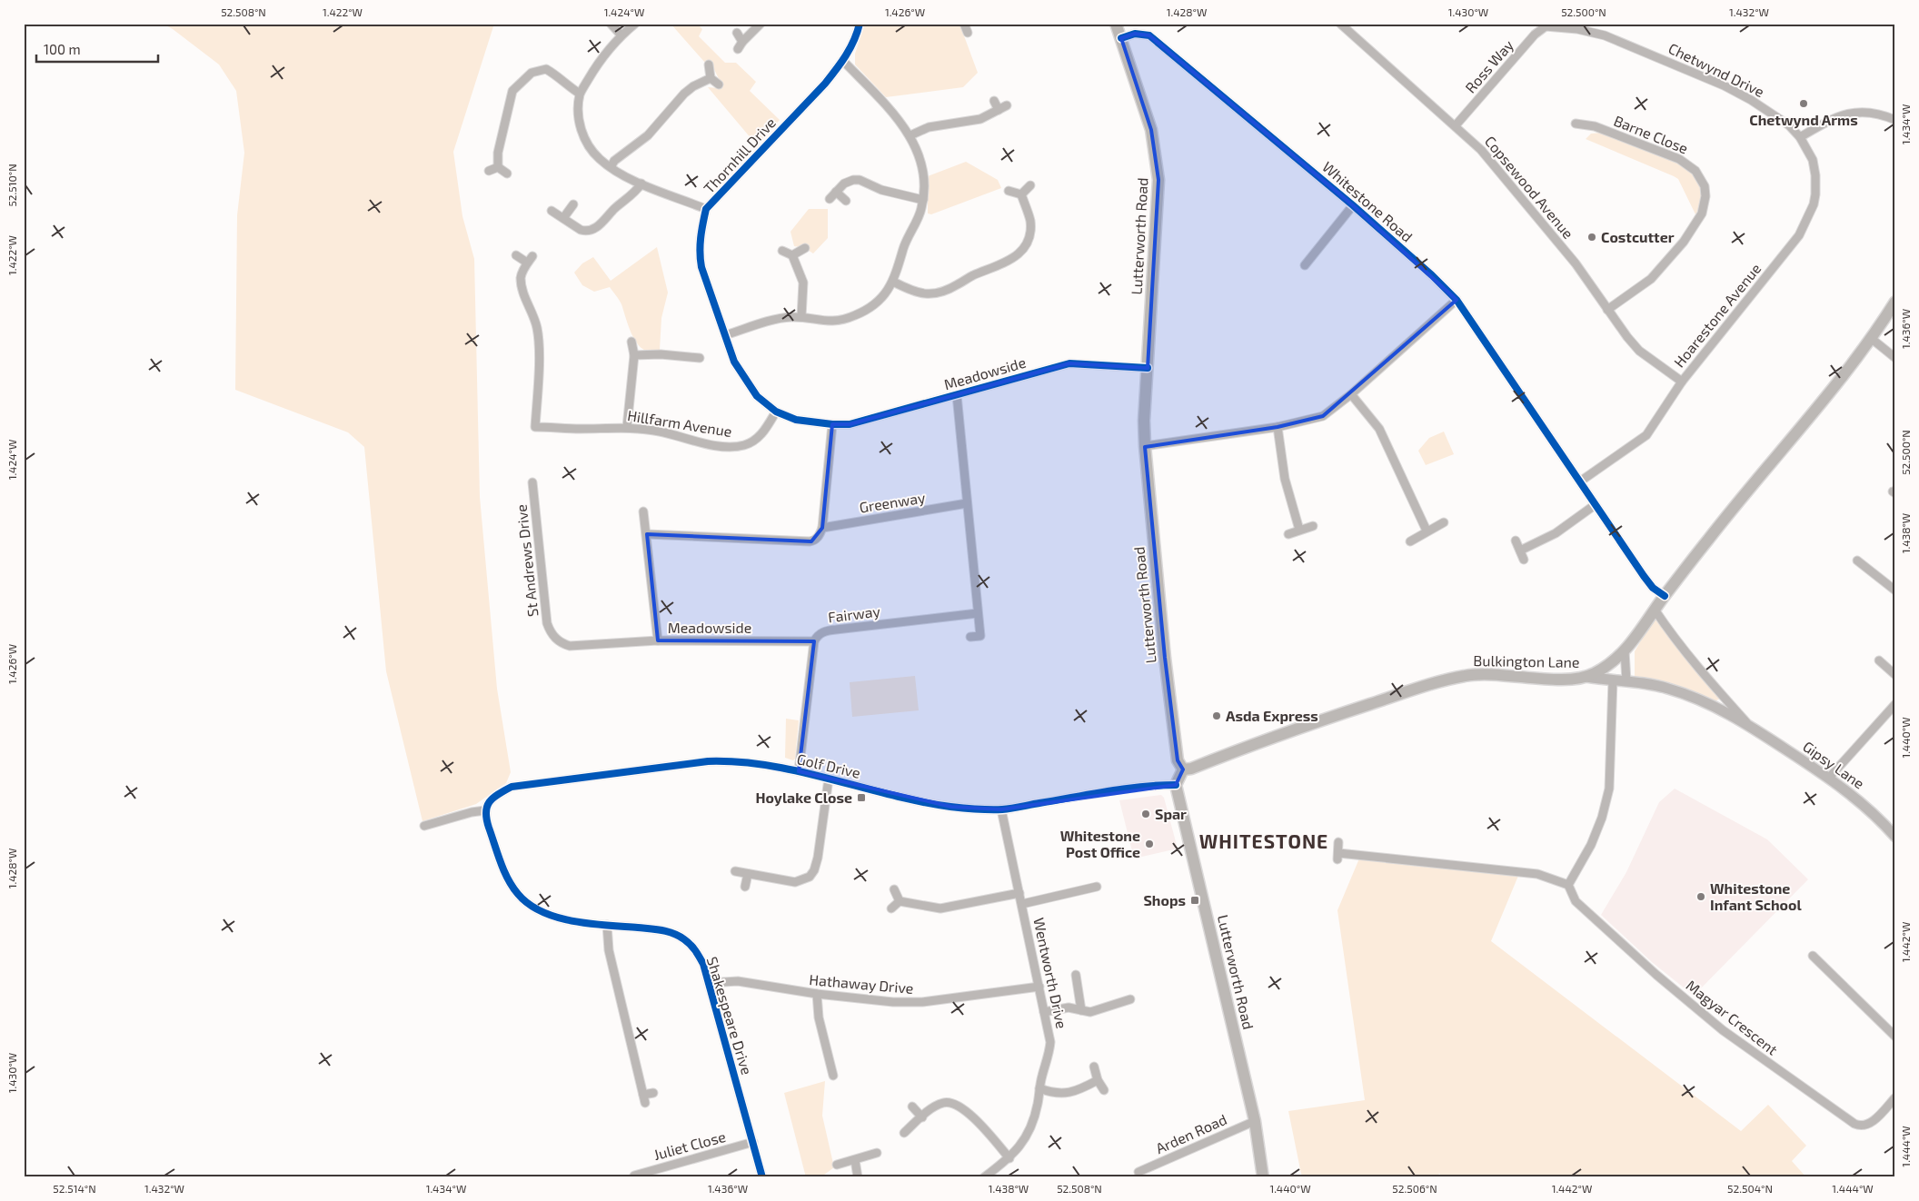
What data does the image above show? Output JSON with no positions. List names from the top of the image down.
{
  "streets": {
    "main road": ["Lutterworth Road", "Bulkington Lane"],
    "street": [
      "Ross Way",
      "Chetwynd Drive",
      "Barne Close",
      "Thornhill Drive",
      "Copsewood Avenue",
      "Whitestone Road",
      "Hoarestone Avenue",
      "Meadowside",
      "Hillfarm Avenue",
      "Greenway",
      "St Andrews Drive",
      "Fairway",
      "Gipsy Lane",
      "Golf Drive",
      "Wentworth Drive",
      "Hathaway Drive",
      "Shakespeare Drive",
      "Magyar Crescent",
      "Arden Road",
      "Juliet Close"
    ]
  },
  "crossings": [
    ["Ross Way", "Chetwynd Drive"],
    ["Ross Way", "Copsewood Avenue"],
    ["Chetwynd Drive", "Hoarestone Avenue"],
    ["Barne Close", "Copsewood Avenue"],
    ["Thornhill Drive", "Meadowside"],
    ["Thornhill Drive", "Hillfarm Avenue"],
    ["Copsewood Avenue", "Hoarestone Avenue"],
    ["Whitestone Road", "Lutterworth Road"],
    ["Whitestone Road", "Hoarestone Avenue"],
    ["Whitestone Road", "Bulkington Lane"],
    ["Lutterworth Road", "Meadowside"],
    ["Lutterworth Road", "Bulkington Lane"],
    ["Lutterworth Road", "Golf Drive"],
    ["Lutterworth Road", "Arden Road"],
    ["Meadowside", "St Andrews Drive"],
    ["Meadowside", "Fairway"],
    ["Fairway", "Golf Drive"],
    ["Bulkington Lane", "Gipsy Lane"],
    ["Golf Drive", "Wentworth Drive"],
    ["Golf Drive", "Shakespeare Drive"],
    ["Wentworth Drive", "Hathaway Drive"],
    ["Hathaway Drive", "Shakespeare Drive"],
    ["Shakespeare Drive", "Juliet Close"]
  ],
  "districts": ["WHITESTONE"],
  "places": {
    "other": [
      "Chetwynd Arms",
      "Costcutter",
      "Asda Express",
      "Spar",
      "Whitestone Post Office",
      "Whitestone Infant School"
    ],
    "transit": ["Hoylake Close", "Shops"]
  },
  "scale_bar": "100 m",
  "coordinates": [
    "52.508°N",
    "1.422°W",
    "1.424°W",
    "1.426°W",
    "1.428°W",
    "1.430°W",
    "52.500°N",
    "1.432°W",
    "1.434°W",
    "52.510°N",
    "1.436°W",
    "1.438°W",
    "1.440°W",
    "1.442°W",
    "1.444°W",
    "52.514°N",
    "52.506°N",
    "52.504°N"
  ]
}
